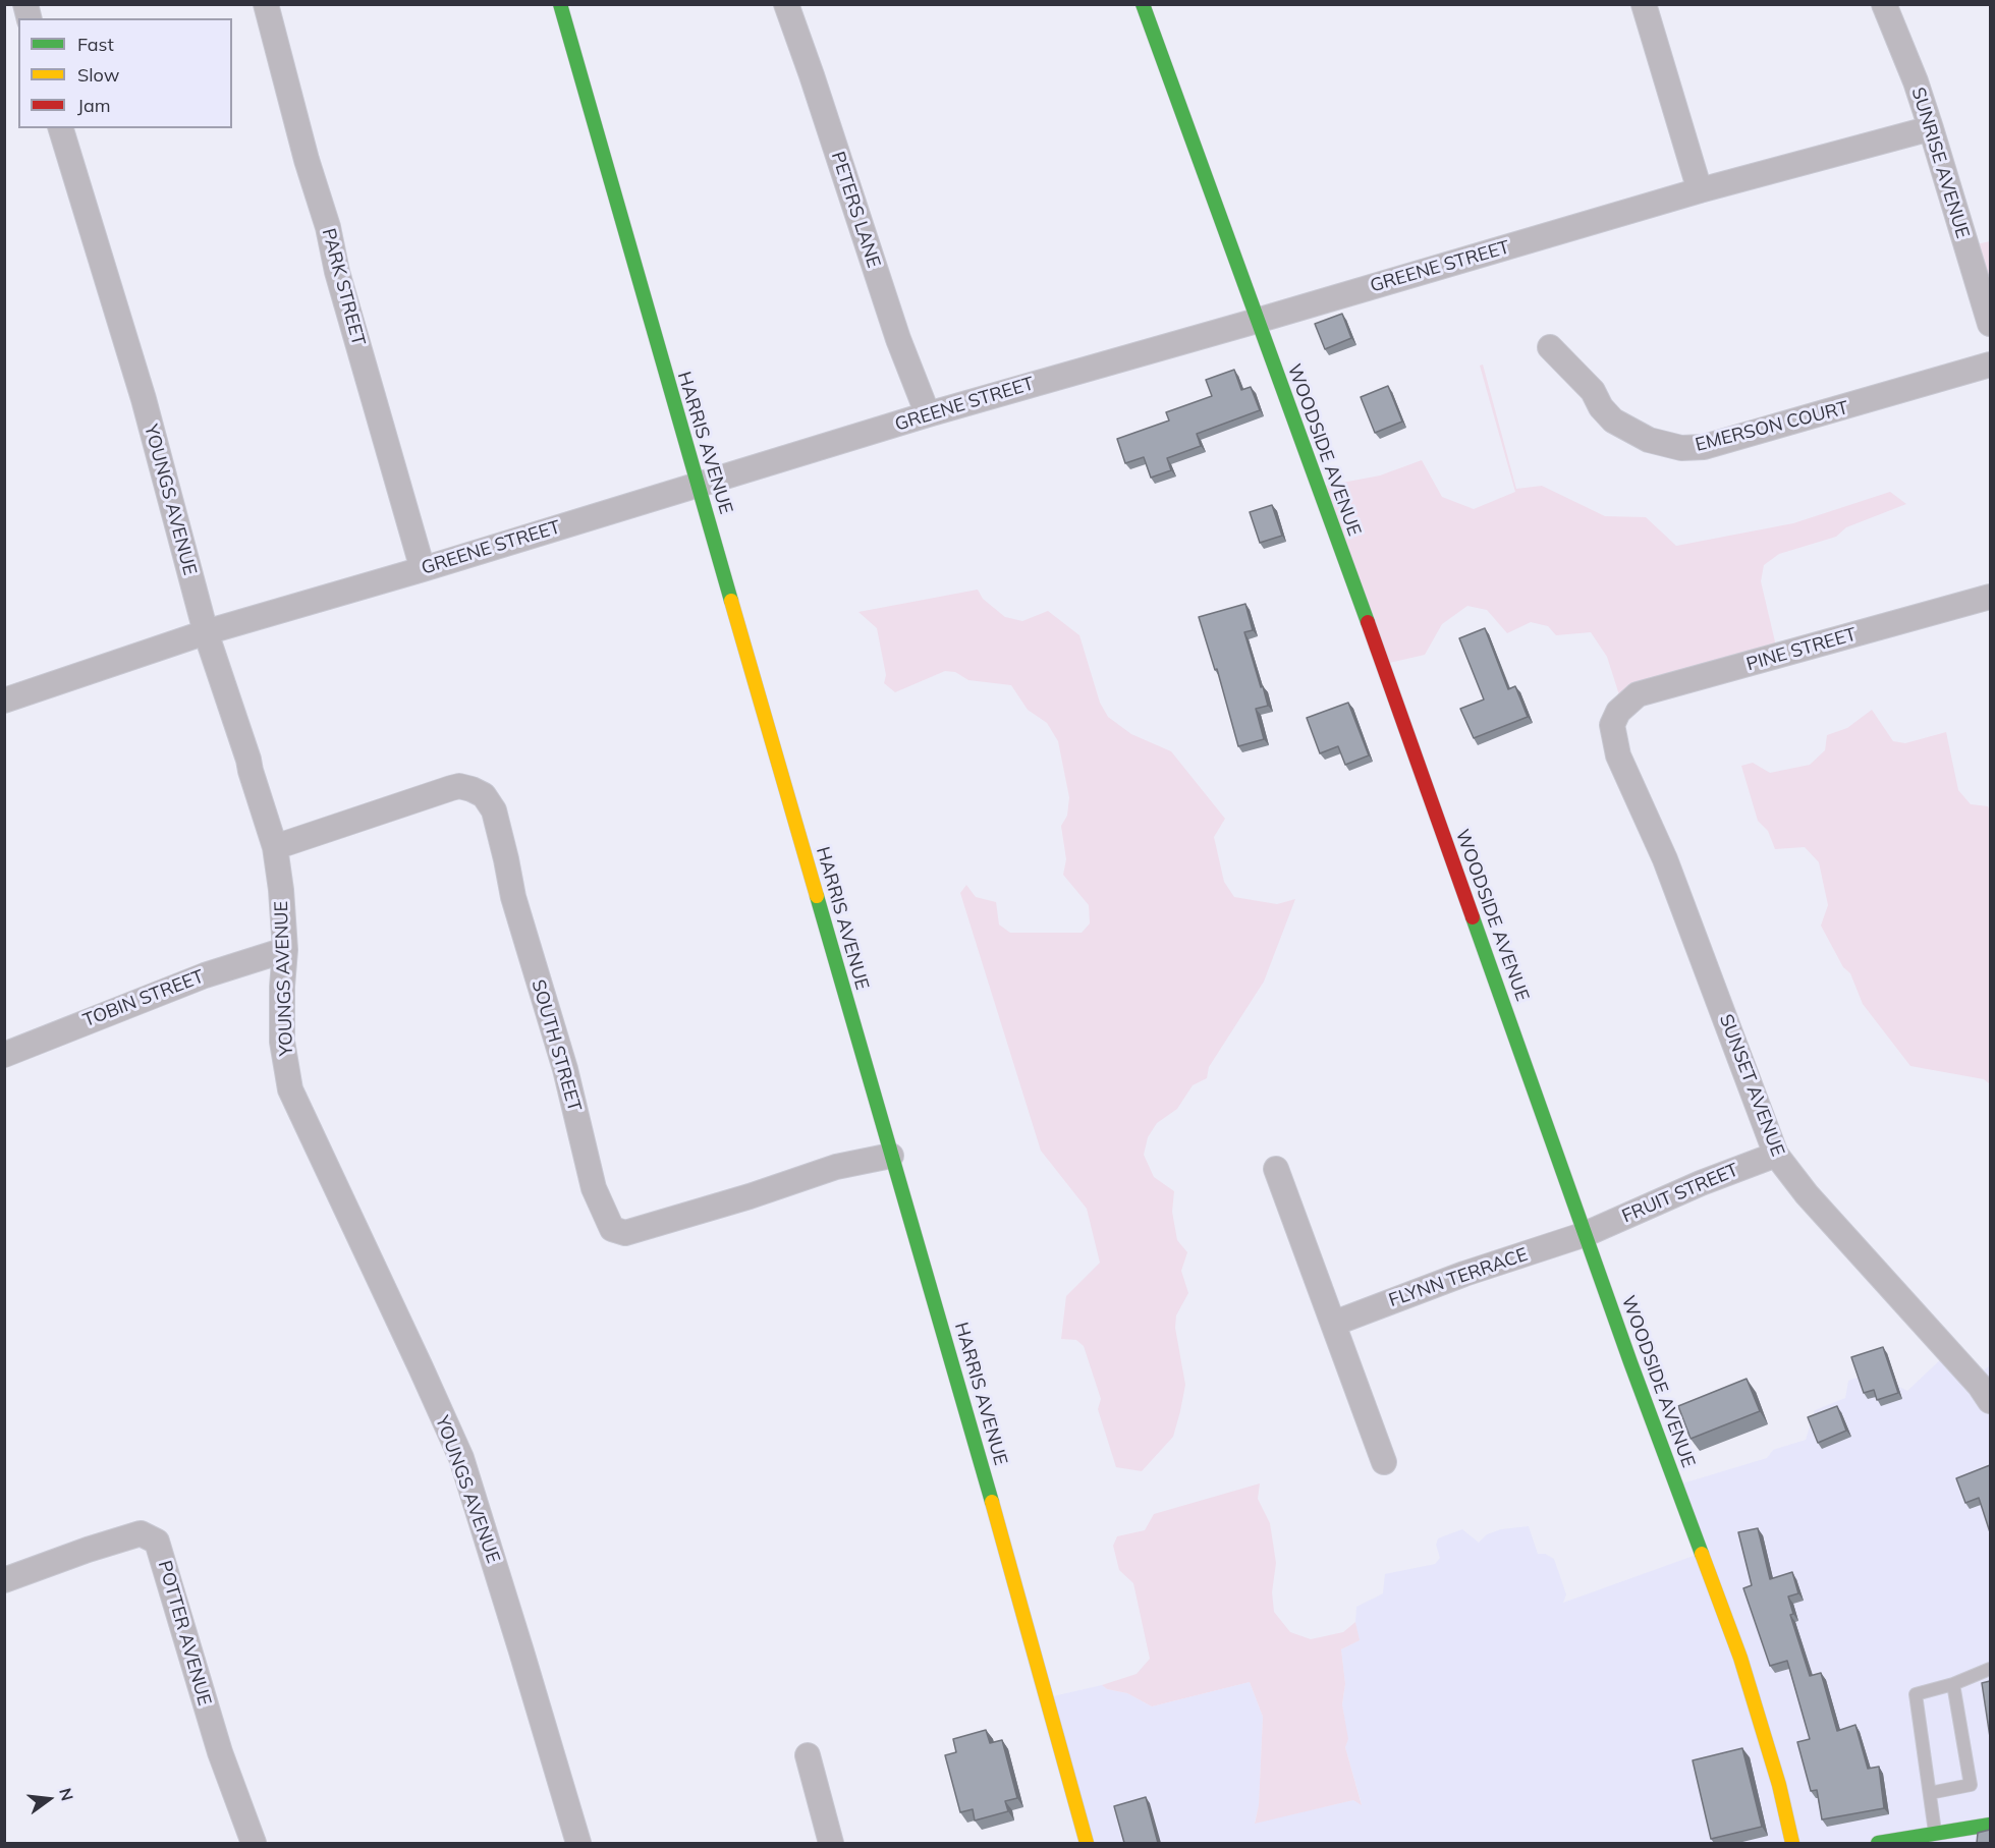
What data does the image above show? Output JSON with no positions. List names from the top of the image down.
{
  "streets": {
    "street": [
      "SUNRISE AVENUE",
      "PETERS LANE",
      "GREENE STREET",
      "PARK STREET",
      "EMERSON COURT",
      "HARRIS AVENUE",
      "WOODSIDE AVENUE",
      "YOUNGS AVENUE",
      "PINE STREET",
      "TOBIN STREET",
      "SOUTH STREET",
      "SUNSET AVENUE",
      "FRUIT STREET",
      "FLYNN TERRACE",
      "POTTER AVENUE"
    ]
  },
  "crossings": [
    ["SUNRISE AVENUE", "GREENE STREET"],
    ["PETERS LANE", "GREENE STREET"],
    ["GREENE STREET", "PARK STREET"],
    ["GREENE STREET", "HARRIS AVENUE"],
    ["GREENE STREET", "WOODSIDE AVENUE"],
    ["GREENE STREET", "YOUNGS AVENUE"],
    ["HARRIS AVENUE", "SOUTH STREET"],
    ["WOODSIDE AVENUE", "FRUIT STREET"],
    ["WOODSIDE AVENUE", "FLYNN TERRACE"],
    ["YOUNGS AVENUE", "TOBIN STREET"],
    ["YOUNGS AVENUE", "SOUTH STREET"],
    ["PINE STREET", "SUNSET AVENUE"],
    ["SUNSET AVENUE", "FRUIT STREET"],
    ["FRUIT STREET", "FLYNN TERRACE"]
  ],
  "legend": ["Fast", "Slow", "Jam"],
  "north": "right"
}
